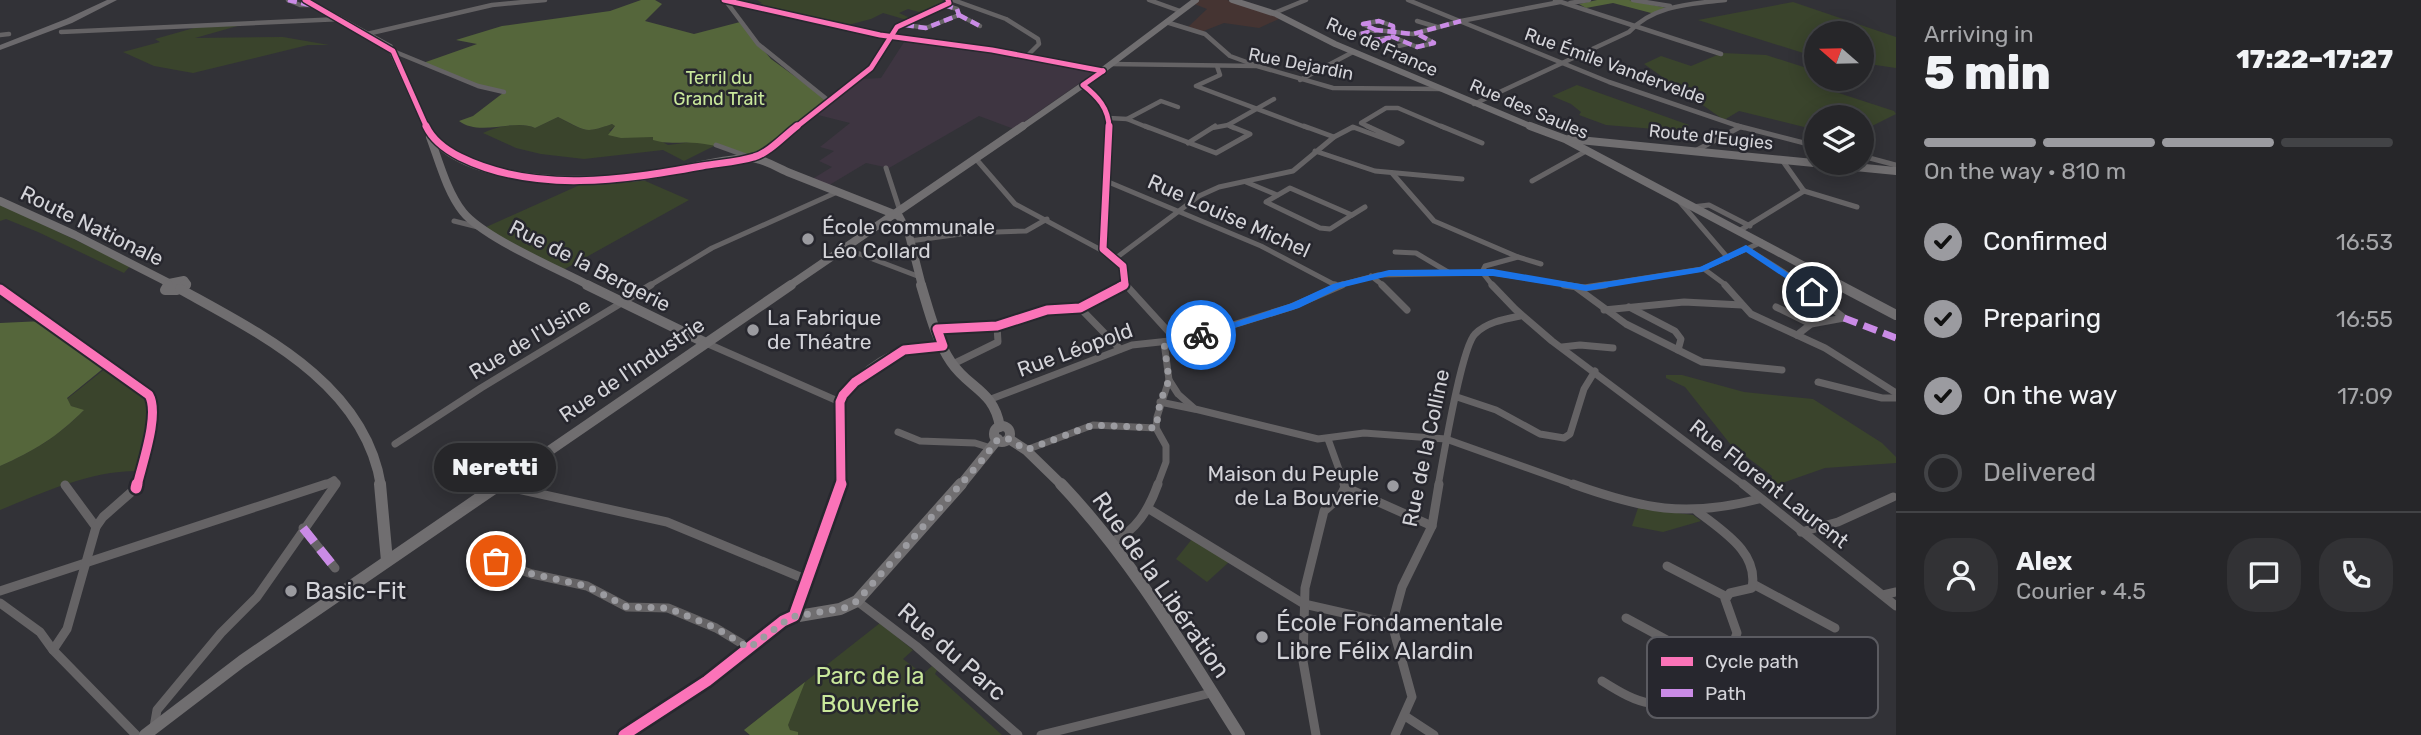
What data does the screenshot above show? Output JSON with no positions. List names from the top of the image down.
{
  "streets": {
    "main road": [
      "Rue de France",
      "Rue des Saules",
      "Route d'Eugies",
      "Route Nationale",
      "Rue de la Bergerie",
      "Rue de l'Industrie",
      "Rue de la Libération"
    ],
    "street": [
      "Rue Dejardin",
      "Rue Émile Vandervelde",
      "Rue Louise Michel",
      "Rue de l'Usine",
      "Rue Léopold",
      "Rue de la Colline",
      "Rue Florent Laurent",
      "Rue du Parc"
    ]
  },
  "crossings": [
    ["Rue de France", "Rue Dejardin"],
    ["Rue de France", "Rue des Saules"],
    ["Rue Dejardin", "Rue des Saules"],
    ["Rue Dejardin", "Rue de l'Industrie"],
    ["Rue des Saules", "Route d'Eugies"],
    ["Rue des Saules", "Rue Léopold"],
    ["Rue Louise Michel", "Rue Léopold"],
    ["Route Nationale", "Rue de l'Industrie"],
    ["Rue de la Bergerie", "Rue de l'Usine"],
    ["Rue de la Bergerie", "Rue de l'Industrie"],
    ["Rue Léopold", "Rue Florent Laurent"],
    ["Rue de la Colline", "Rue Florent Laurent"]
  ],
  "parks": ["Terril du Grand Trait", "Parc de la Bouverie"],
  "places": [
    "École communale Léo Collard",
    "La Fabrique de Théatre",
    "Maison du Peuple de La Bouverie",
    "Neretti",
    "Basic-Fit",
    "École Fondamentale Libre Félix Alardin"
  ],
  "legend": ["Cycle path", "Path"],
  "north": "left",
  "page": {
    "heading": ["5 min", "Arriving in", "17:22–17:27"],
    "panel": ["Alex", "Courier · 4.5"],
    "bar": "On the way · 810 m",
    "list": [
      ["Confirmed", "16:53"],
      ["Preparing", "16:55"],
      ["On the way", "17:09"],
      "Delivered"
    ],
    "bubble": "Neretti"
  }
}
